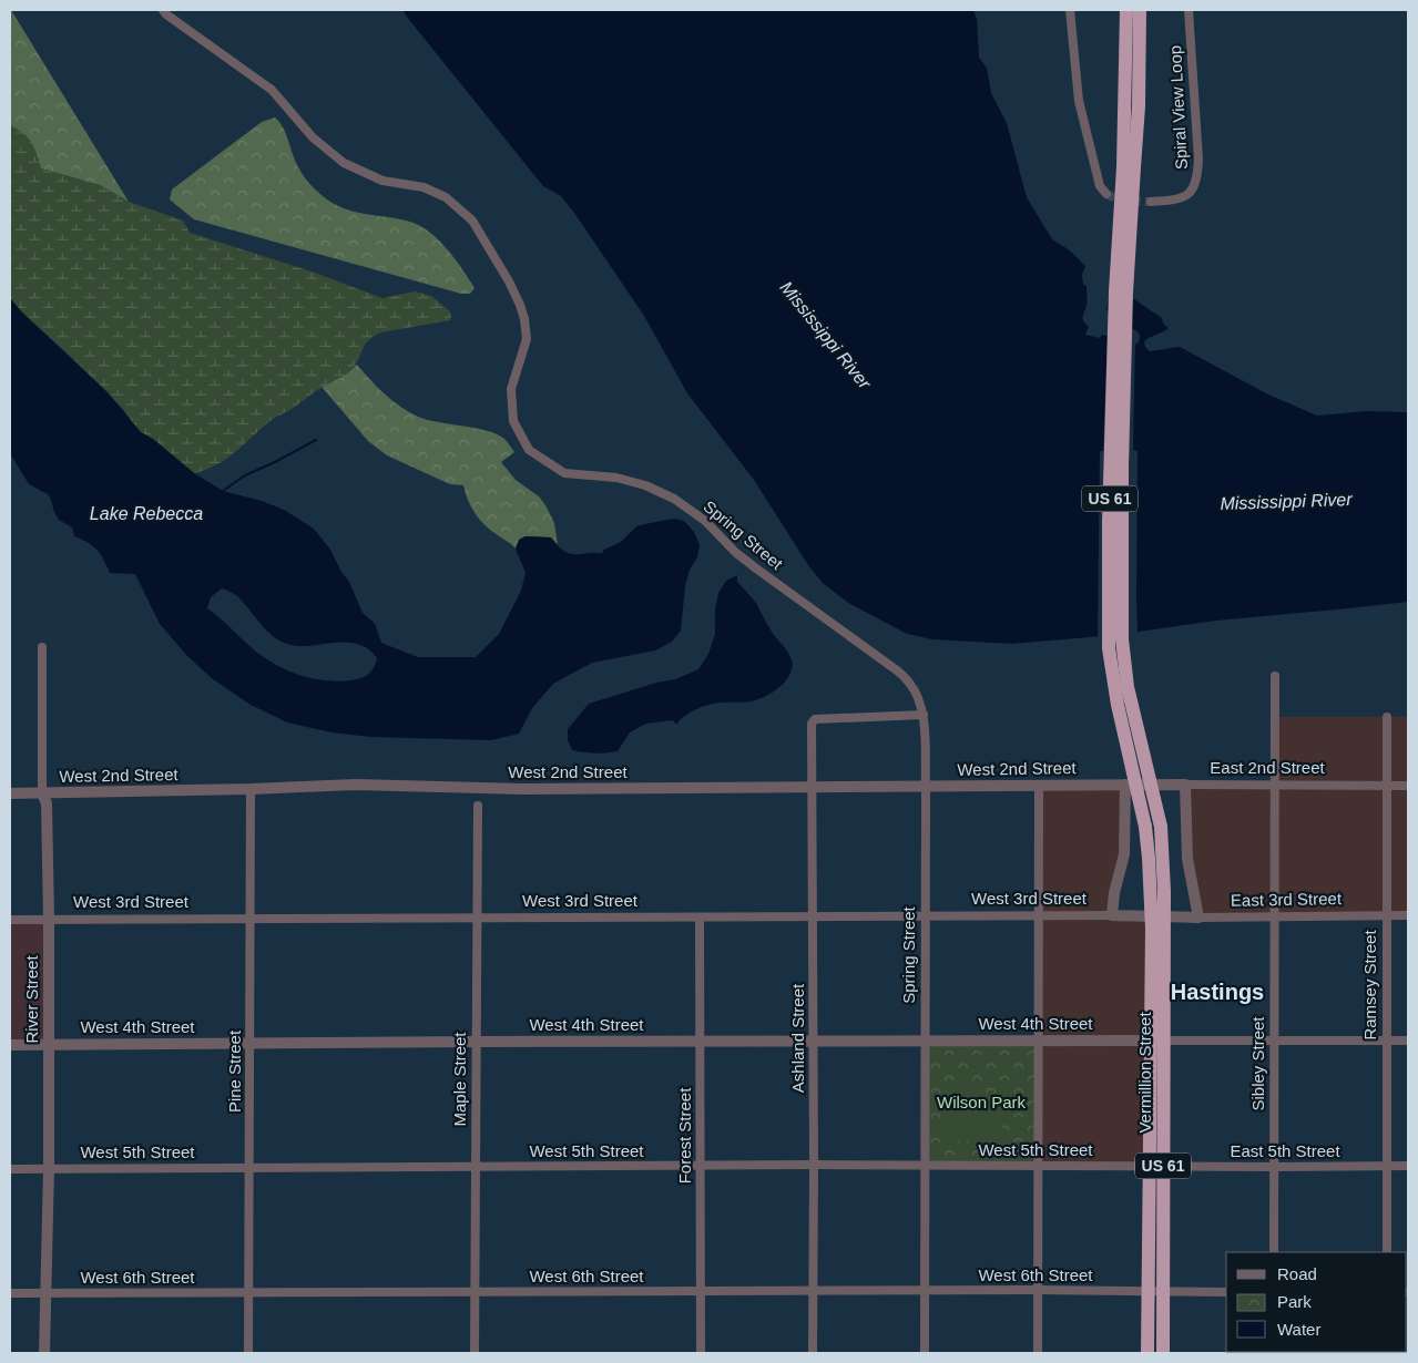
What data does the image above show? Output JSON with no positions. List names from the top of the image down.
{
  "streets": {
    "highway": ["US 61", "Vermillion Street"],
    "street": [
      "Spiral View Loop",
      "Spring Street",
      "East 2nd Street",
      "West 2nd Street",
      "West 3rd Street",
      "East 3rd Street",
      "Ramsey Street",
      "River Street",
      "West 4th Street",
      "Ashland Street",
      "Sibley Street",
      "Pine Street",
      "Maple Street",
      "Forest Street",
      "West 5th Street",
      "East 5th Street",
      "West 6th Street"
    ]
  },
  "crossings": [
    ["US 61", "Vermillion Street"],
    ["Spring Street", "West 2nd Street"],
    ["Spring Street", "West 3rd Street"],
    ["Spring Street", "West 4th Street"],
    ["Spring Street", "Ashland Street"],
    ["Spring Street", "West 5th Street"],
    ["Spring Street", "West 6th Street"],
    ["East 2nd Street", "West 2nd Street"],
    ["East 2nd Street", "Ramsey Street"],
    ["East 2nd Street", "Sibley Street"],
    ["West 2nd Street", "River Street"],
    ["West 2nd Street", "Ashland Street"],
    ["West 2nd Street", "Pine Street"],
    ["West 3rd Street", "East 3rd Street"],
    ["West 3rd Street", "River Street"],
    ["West 3rd Street", "Ashland Street"],
    ["West 3rd Street", "Pine Street"],
    ["West 3rd Street", "Vermillion Street"],
    ["West 3rd Street", "Maple Street"],
    ["West 3rd Street", "Forest Street"],
    ["East 3rd Street", "Ramsey Street"],
    ["East 3rd Street", "Sibley Street"],
    ["East 3rd Street", "Vermillion Street"],
    ["Ramsey Street", "East 5th Street"],
    ["River Street", "West 4th Street"],
    ["River Street", "West 5th Street"],
    ["River Street", "West 6th Street"],
    ["West 4th Street", "Ashland Street"],
    ["West 4th Street", "Pine Street"],
    ["West 4th Street", "Vermillion Street"],
    ["West 4th Street", "Maple Street"],
    ["West 4th Street", "Forest Street"],
    ["Ashland Street", "West 5th Street"],
    ["Ashland Street", "West 6th Street"],
    ["Sibley Street", "East 5th Street"],
    ["Pine Street", "West 5th Street"],
    ["Pine Street", "West 6th Street"],
    ["Vermillion Street", "West 5th Street"],
    ["Vermillion Street", "East 5th Street"],
    ["Vermillion Street", "West 6th Street"],
    ["Maple Street", "West 5th Street"],
    ["Maple Street", "West 6th Street"],
    ["Forest Street", "West 5th Street"],
    ["Forest Street", "West 6th Street"],
    ["West 5th Street", "East 5th Street"]
  ],
  "districts": ["Hastings"],
  "water": ["Mississippi River", "Lake Rebecca"],
  "parks": ["Wilson Park"],
  "legend": ["Road", "Park", "Water"]
}
